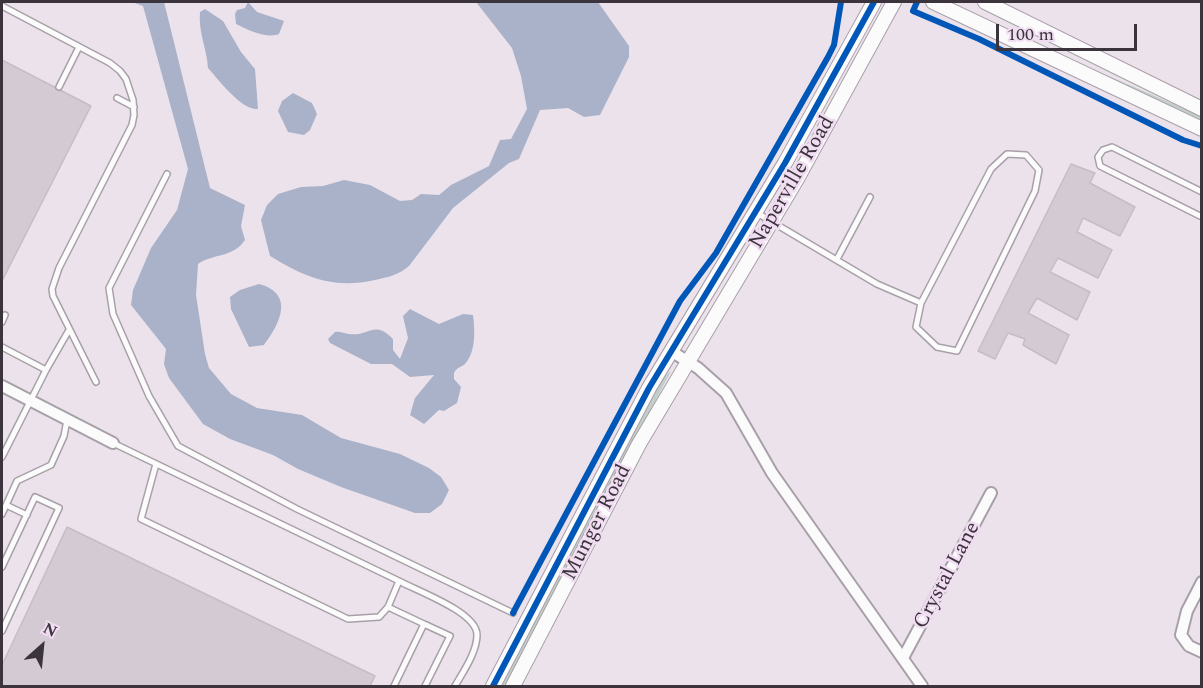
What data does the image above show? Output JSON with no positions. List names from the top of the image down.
{
  "streets": {
    "street": ["Naperville Road", "Munger Road", "Crystal Lane"]
  },
  "crossings": [
    ["Naperville Road", "Munger Road"]
  ],
  "scale_bar": "100 m",
  "north": "top right"
}
